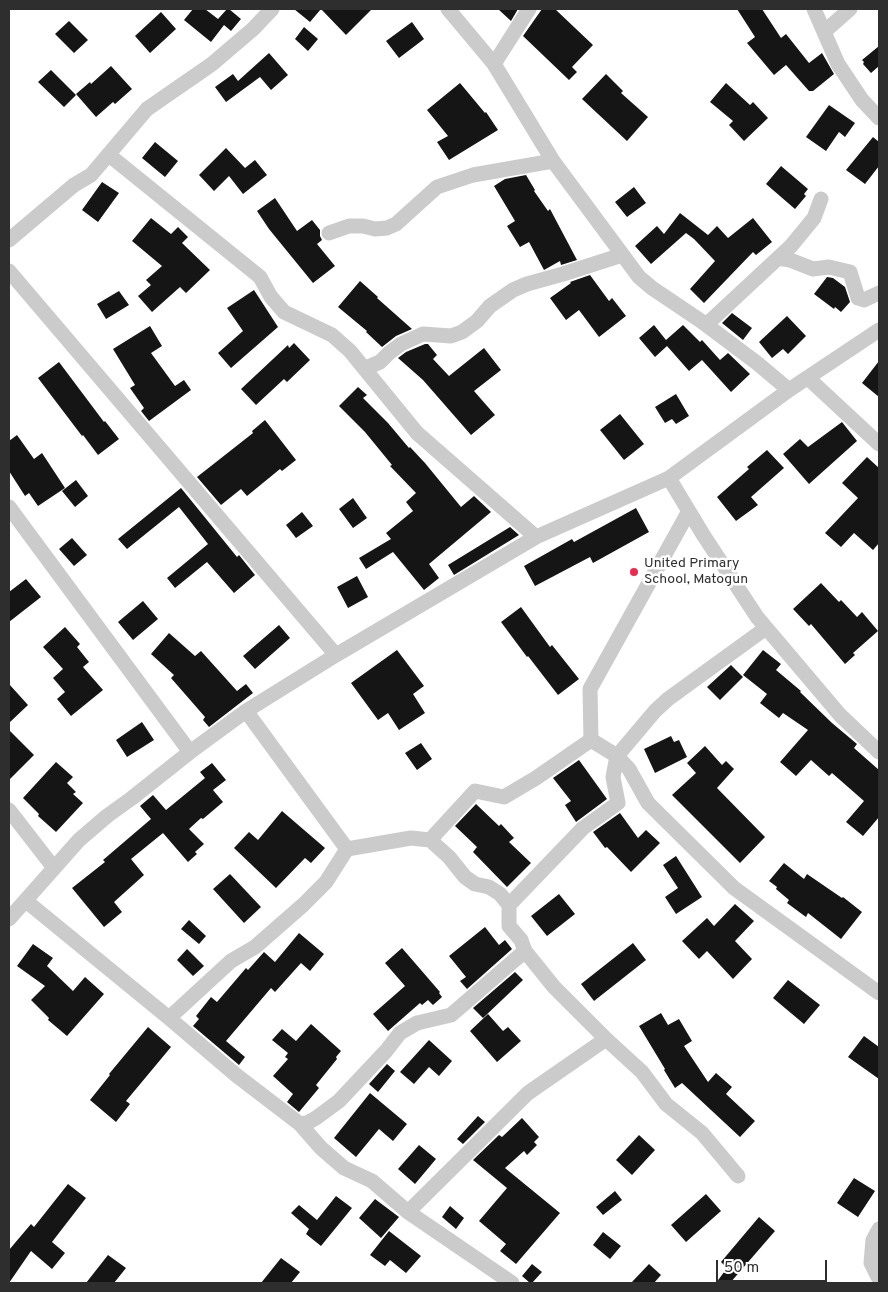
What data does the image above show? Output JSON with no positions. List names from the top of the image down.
{
  "places": ["United Primary School, Matogun"],
  "scale_bar": "50 m"
}
